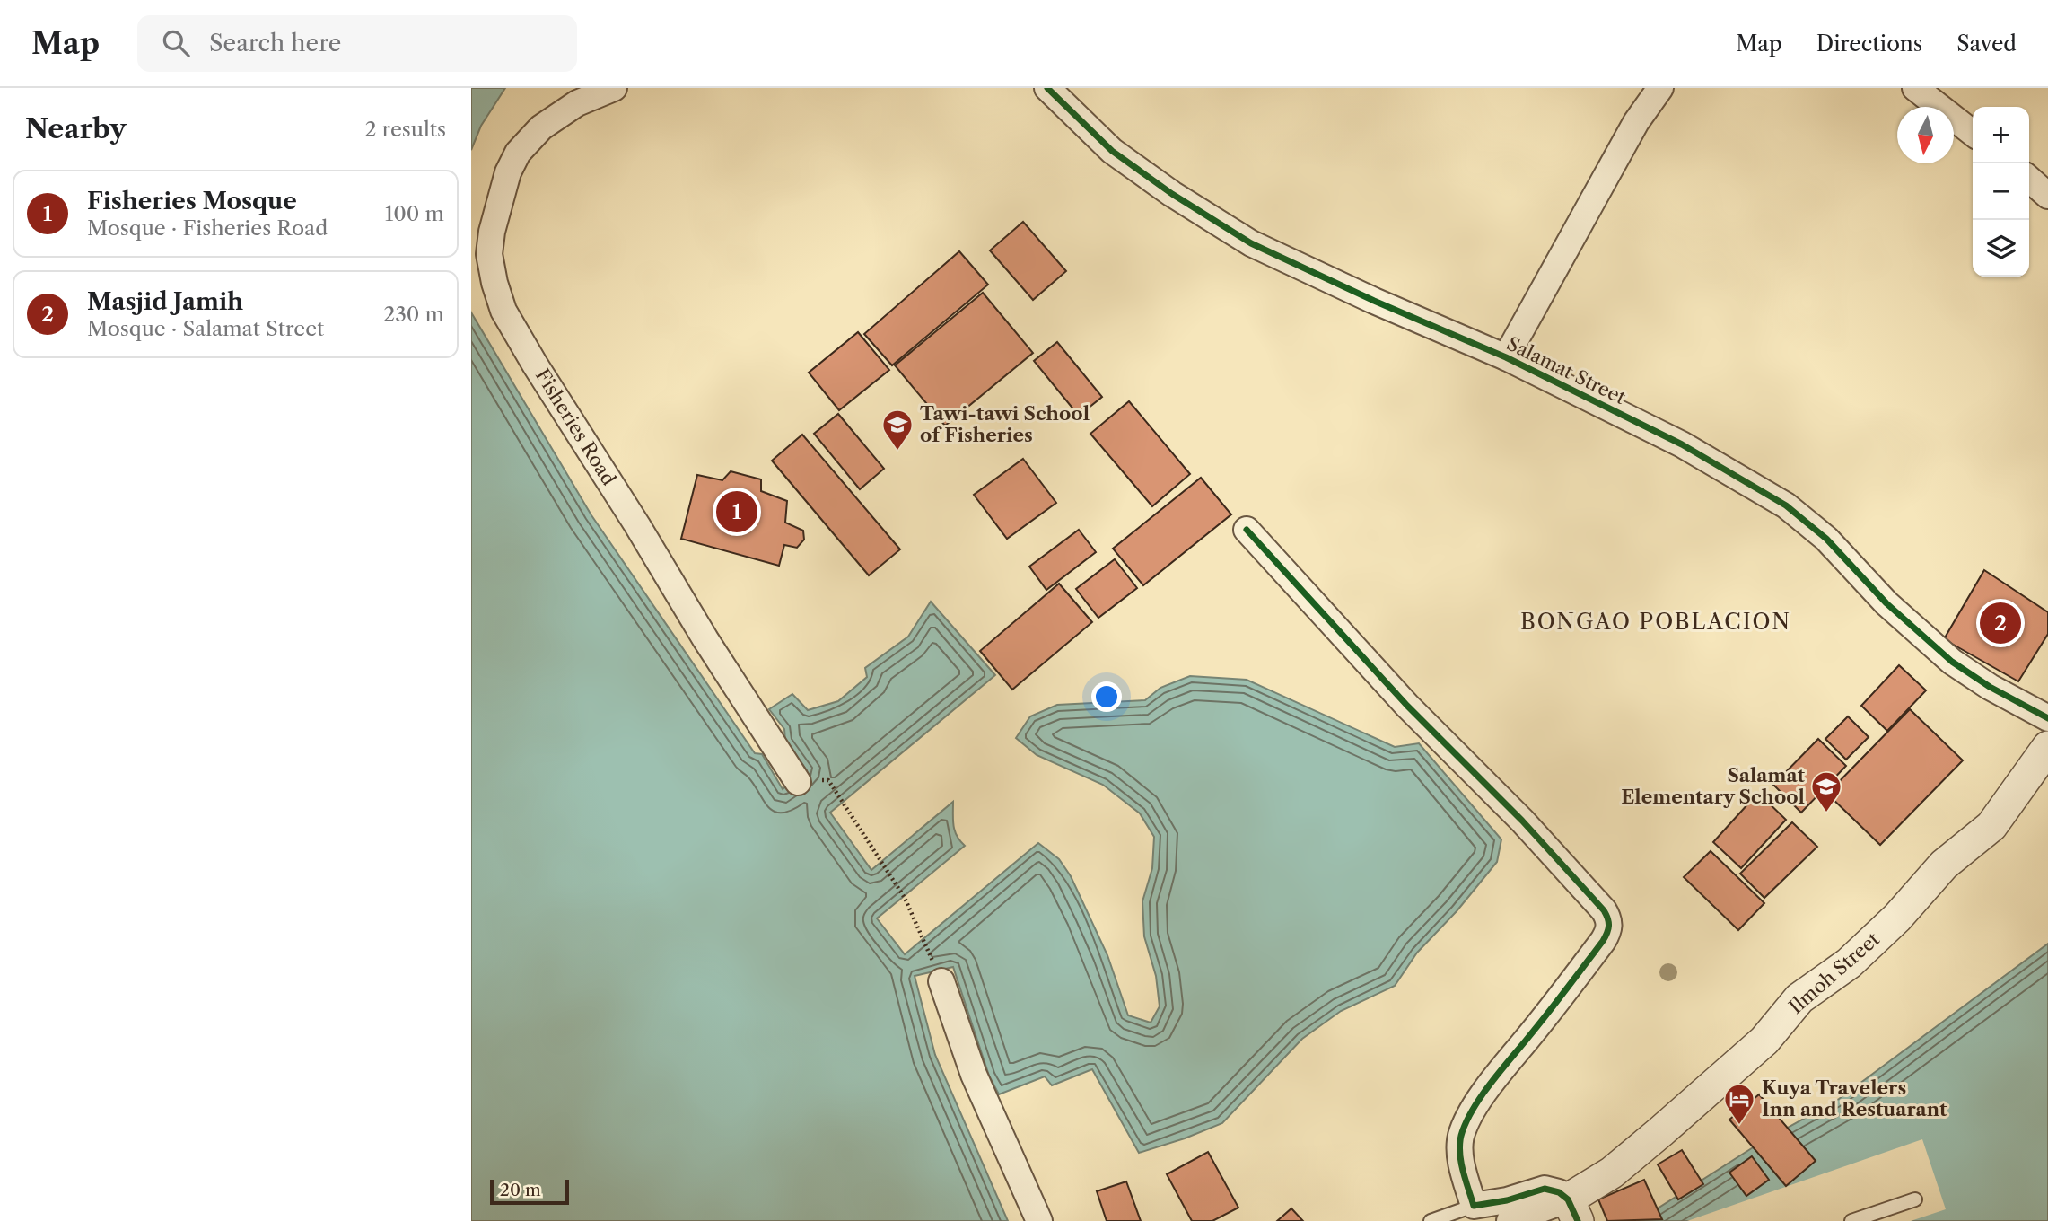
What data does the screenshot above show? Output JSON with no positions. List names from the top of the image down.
{
  "streets": {
    "street": ["Salamat Street", "Fisheries Road", "Ilmoh Street"]
  },
  "districts": ["BONGAO POBLACION"],
  "places": {
    "school or university": ["Tawi-tawi School of Fisheries", "Salamat Elementary School"],
    "hotel": ["Kuya Travelers Inn and Restuarant"]
  },
  "scale_bar": "20 m",
  "north": "bottom",
  "page": {
    "header": "Map",
    "search": "Search here",
    "nav": ["Map", "Directions", "Saved"],
    "heading": ["Nearby", "2 results"],
    "map_buttons": ["+", "−"],
    "list": [
      {
        "mark": "1",
        "name": "Fisheries Mosque",
        "note": "Mosque · Fisheries Road",
        "value": "100 m"
      },
      {
        "mark": "2",
        "name": "Masjid Jamih",
        "note": "Mosque · Salamat Street",
        "value": "230 m"
      }
    ],
    "pins": ["1", "2"],
    "scale": "20 m"
  }
}
